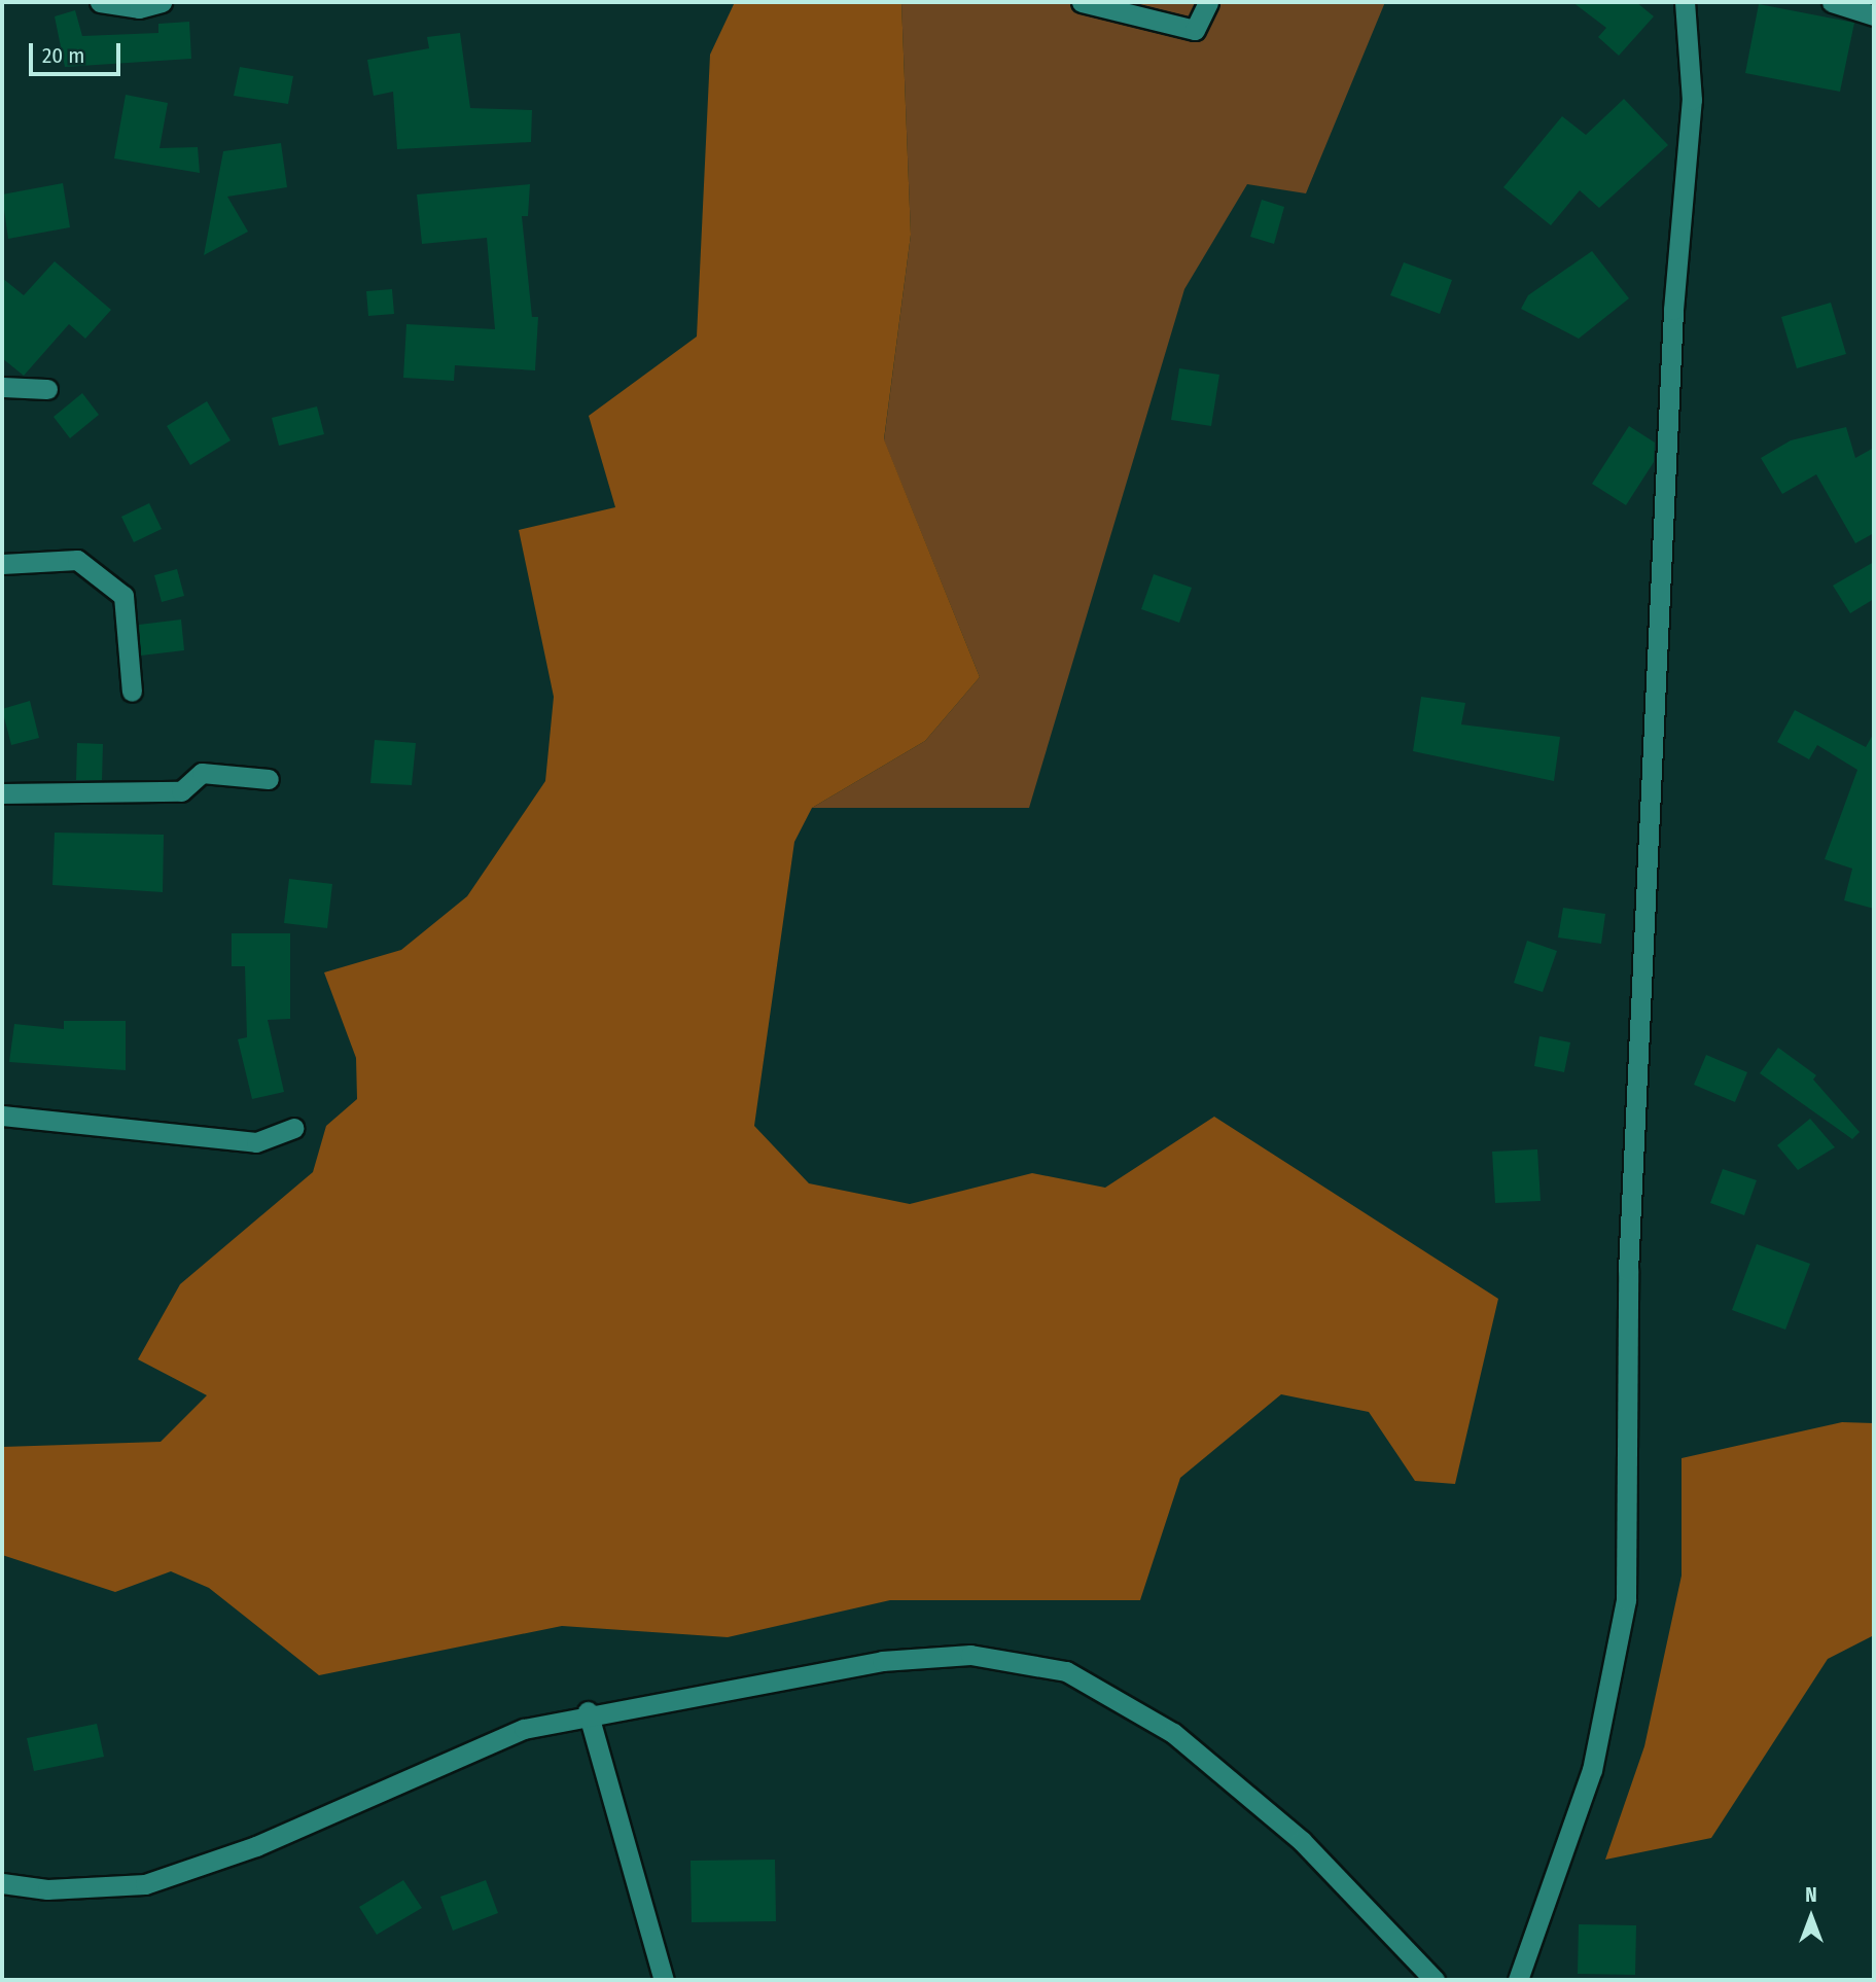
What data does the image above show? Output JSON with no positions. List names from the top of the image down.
{
  "scale_bar": "20 m",
  "north": "top"
}
